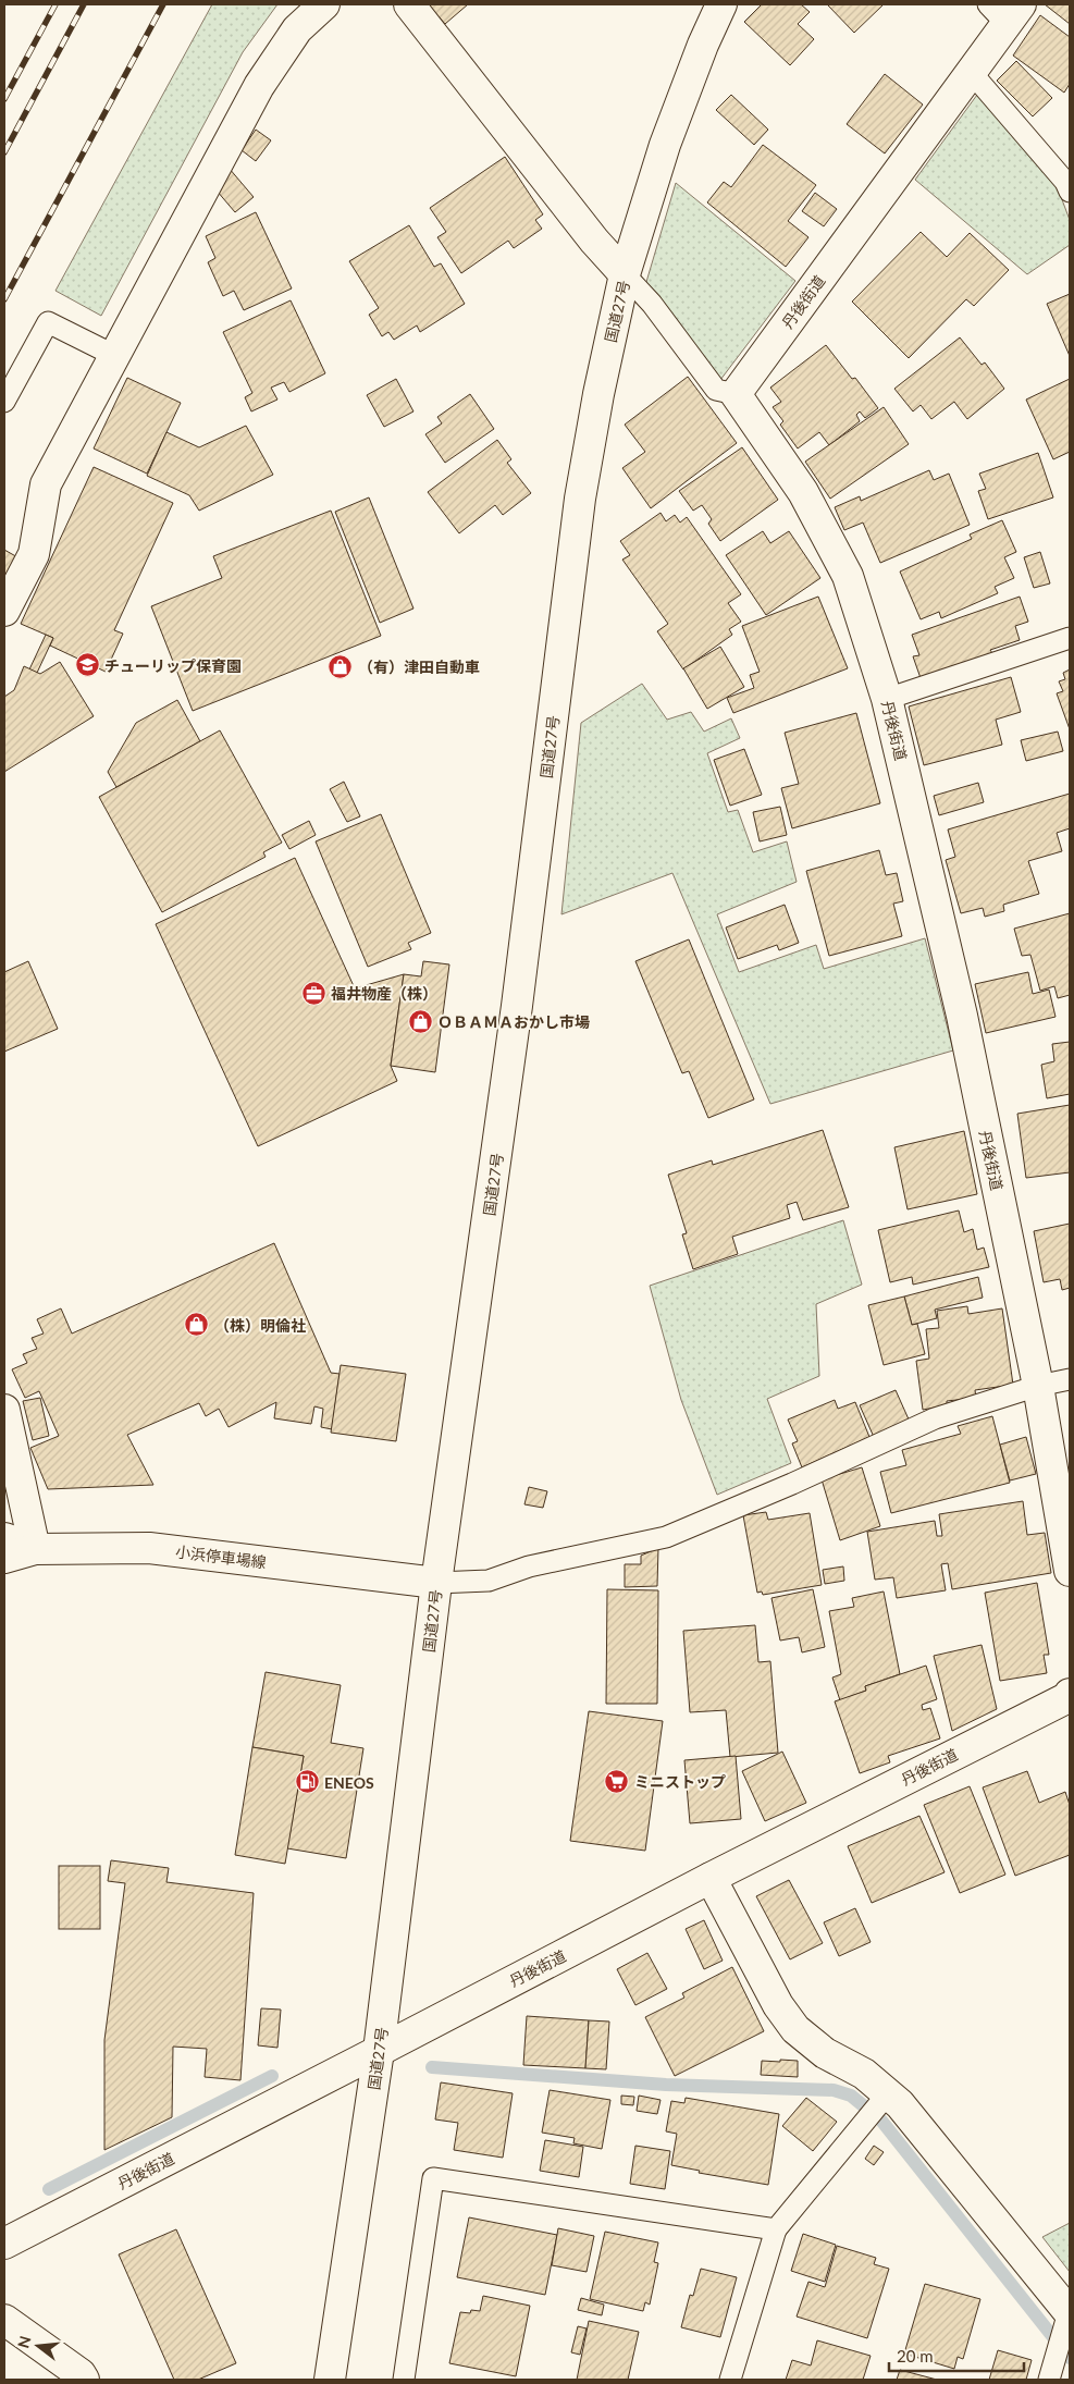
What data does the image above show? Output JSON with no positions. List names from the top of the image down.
{
  "streets": {
    "main road": ["丹後街道", "国道27号", "小浜停車場線"]
  },
  "crossings": [
    ["丹後街道", "国道27号"],
    ["国道27号", "小浜停車場線"]
  ],
  "places": {
    "school or university": ["チューリップ保育園"],
    "shop": ["（有）津田自動車", "ＯＢＡＭＡおかし市場", "（株）明倫社"],
    "office": ["福井物産（株）"],
    "supermarket": ["ミニストップ"],
    "fuel station": ["ENEOS"]
  },
  "scale_bar": "20 m",
  "north": "left"
}
